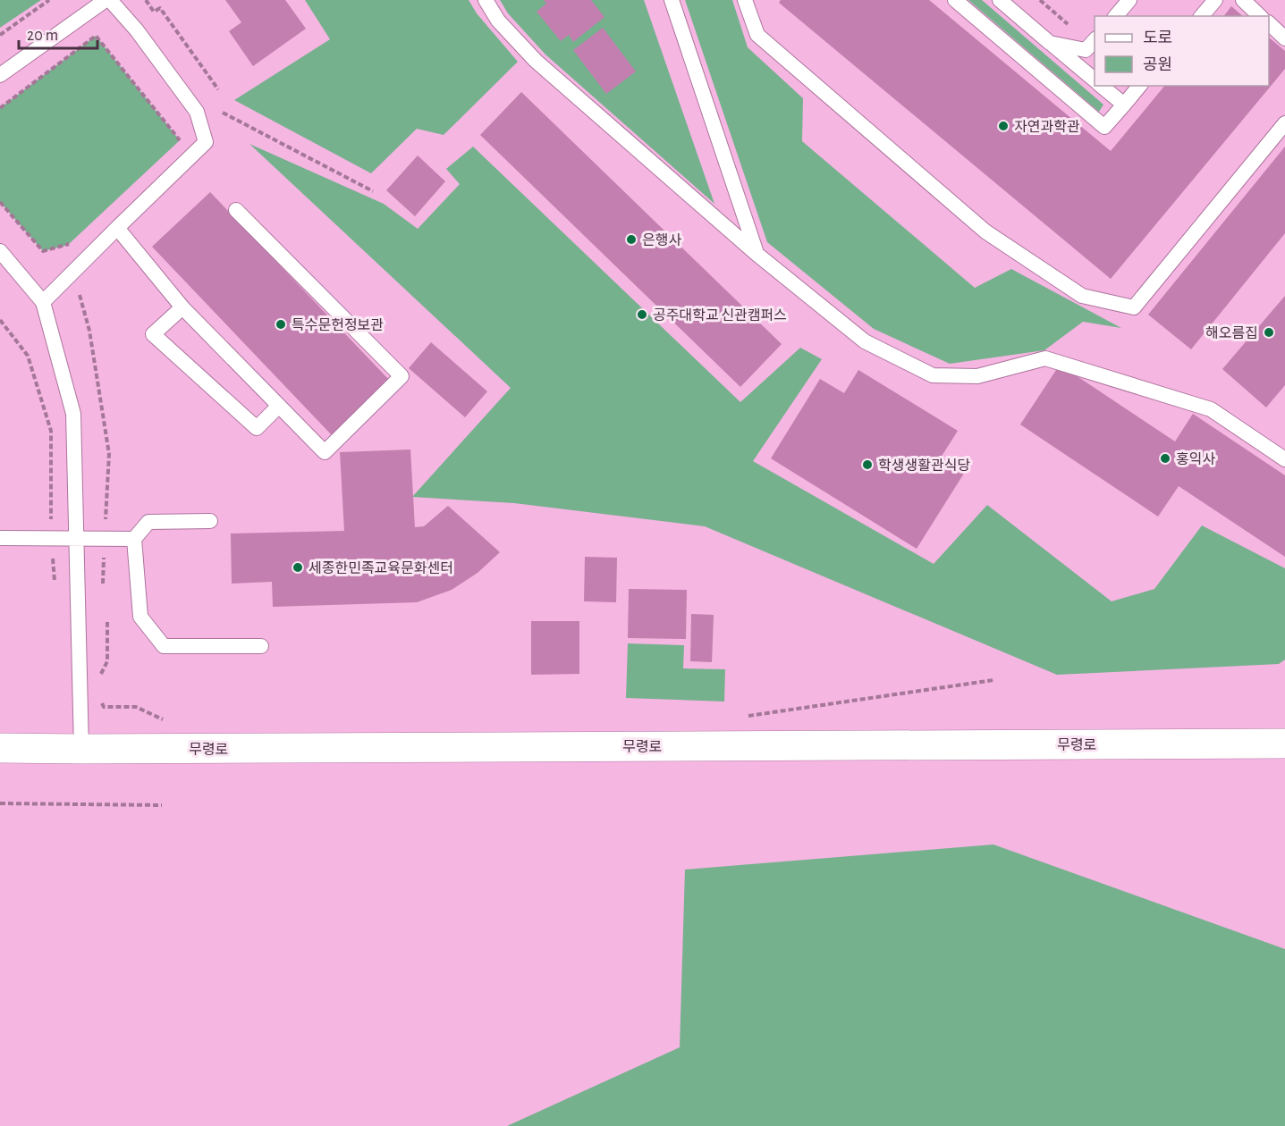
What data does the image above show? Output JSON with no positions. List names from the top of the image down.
{
  "streets": {
    "main road": ["무령로"]
  },
  "places": [
    "자연과학관",
    "은행사",
    "공주대학교 신관캠퍼스",
    "특수문헌정보관",
    "해오름집",
    "홍익사",
    "학생생활관식당",
    "세종한민족교육문화센터"
  ],
  "legend": ["도로", "공원"],
  "scale_bar": "20 m"
}
